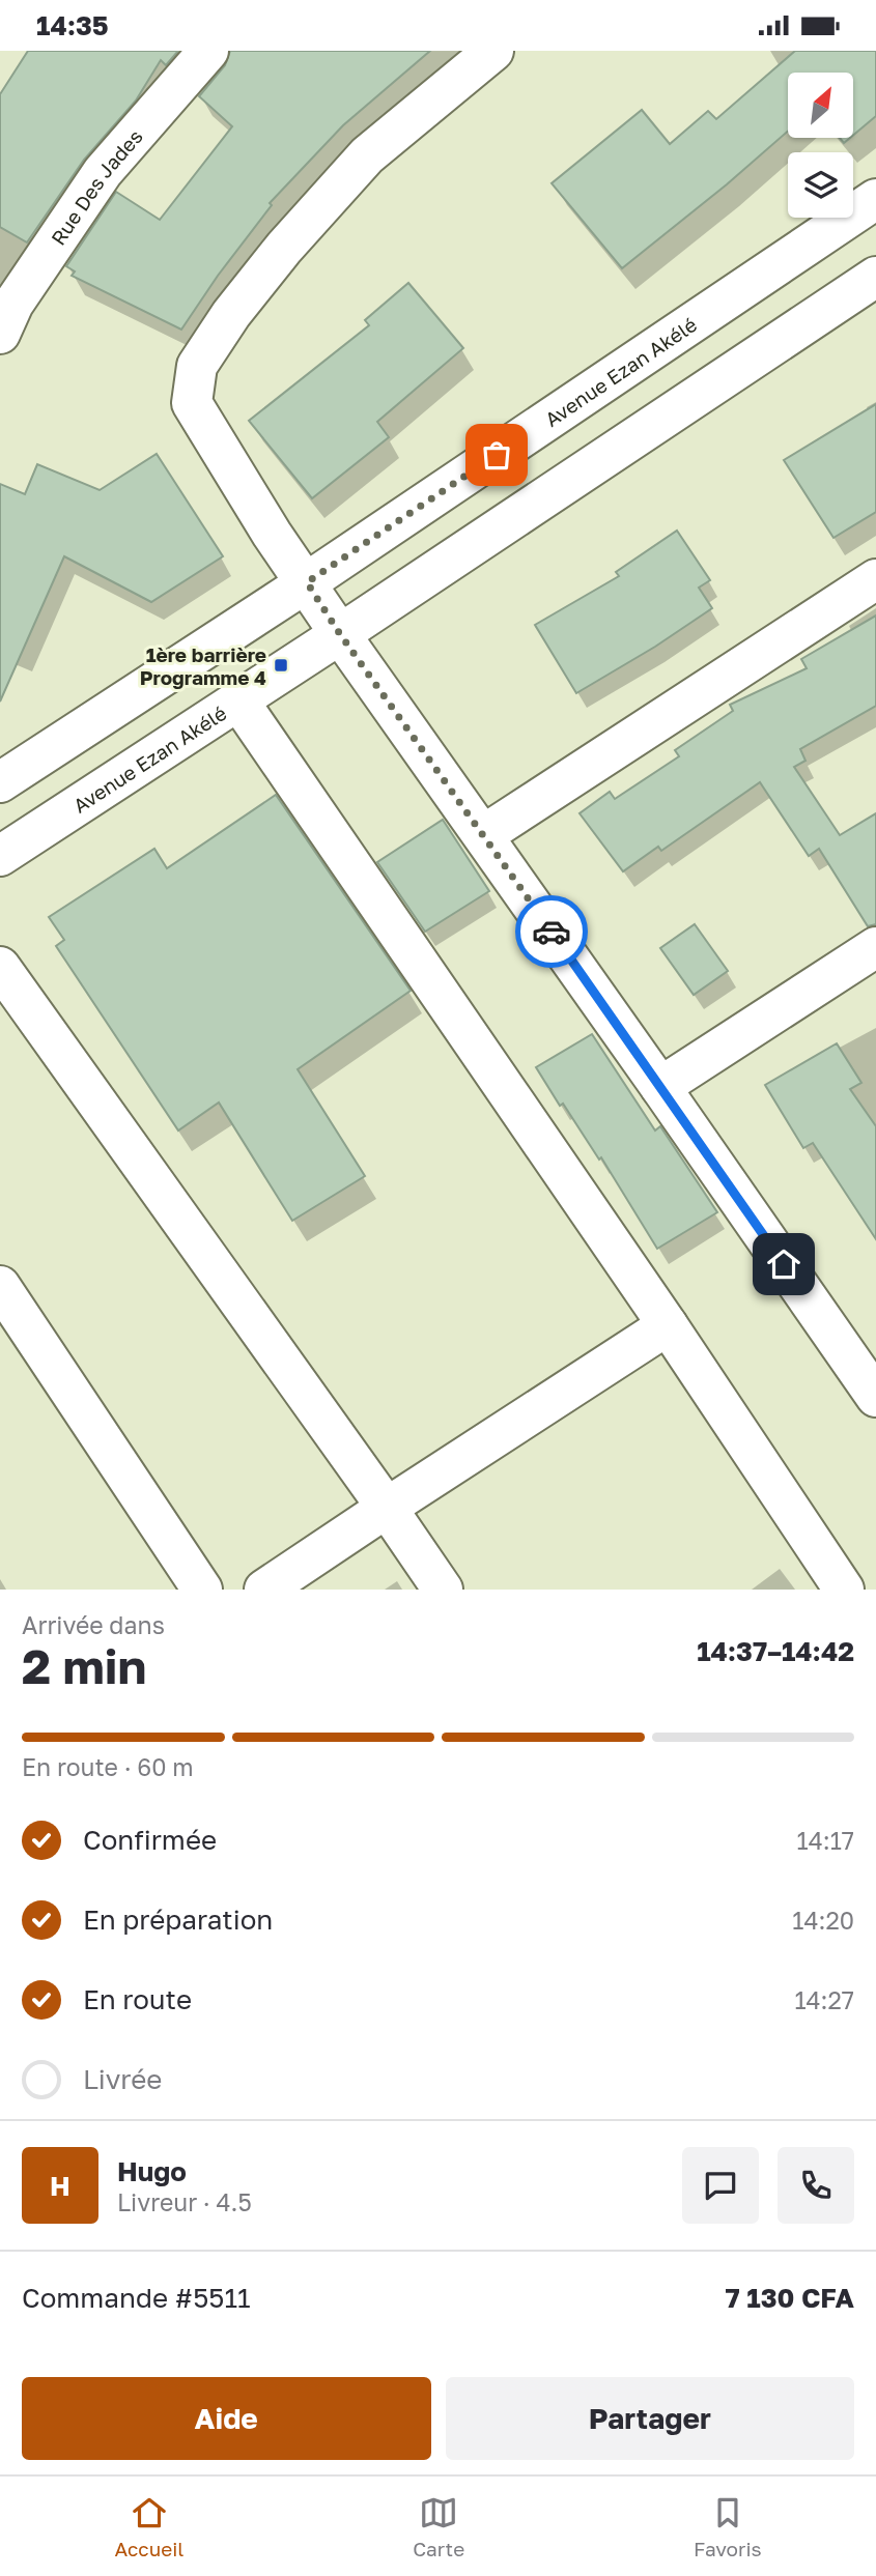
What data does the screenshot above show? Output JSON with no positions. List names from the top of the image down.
{
  "streets": {
    "street": ["Rue Des Jades", "Avenue Ezan Akélé"]
  },
  "places": {
    "transit": ["1ère barrière Programme 4"]
  },
  "north": "top right",
  "page": {
    "status": "14:35",
    "heading": ["2 min", "Arrivée dans", "14:37–14:42"],
    "panel": [
      "Hugo",
      "Livreur · 4.5",
      "Commande #5511",
      "7 130 CFA"
    ],
    "bar": "En route · 60 m",
    "list": [
      ["Confirmée", "14:17"],
      ["En préparation", "14:20"],
      ["En route", "14:27"],
      "Livrée"
    ],
    "round": "H",
    "buttons": ["Aide", "Partager"],
    "tabs": ["Accueil", "Carte", "Favoris"]
  }
}
